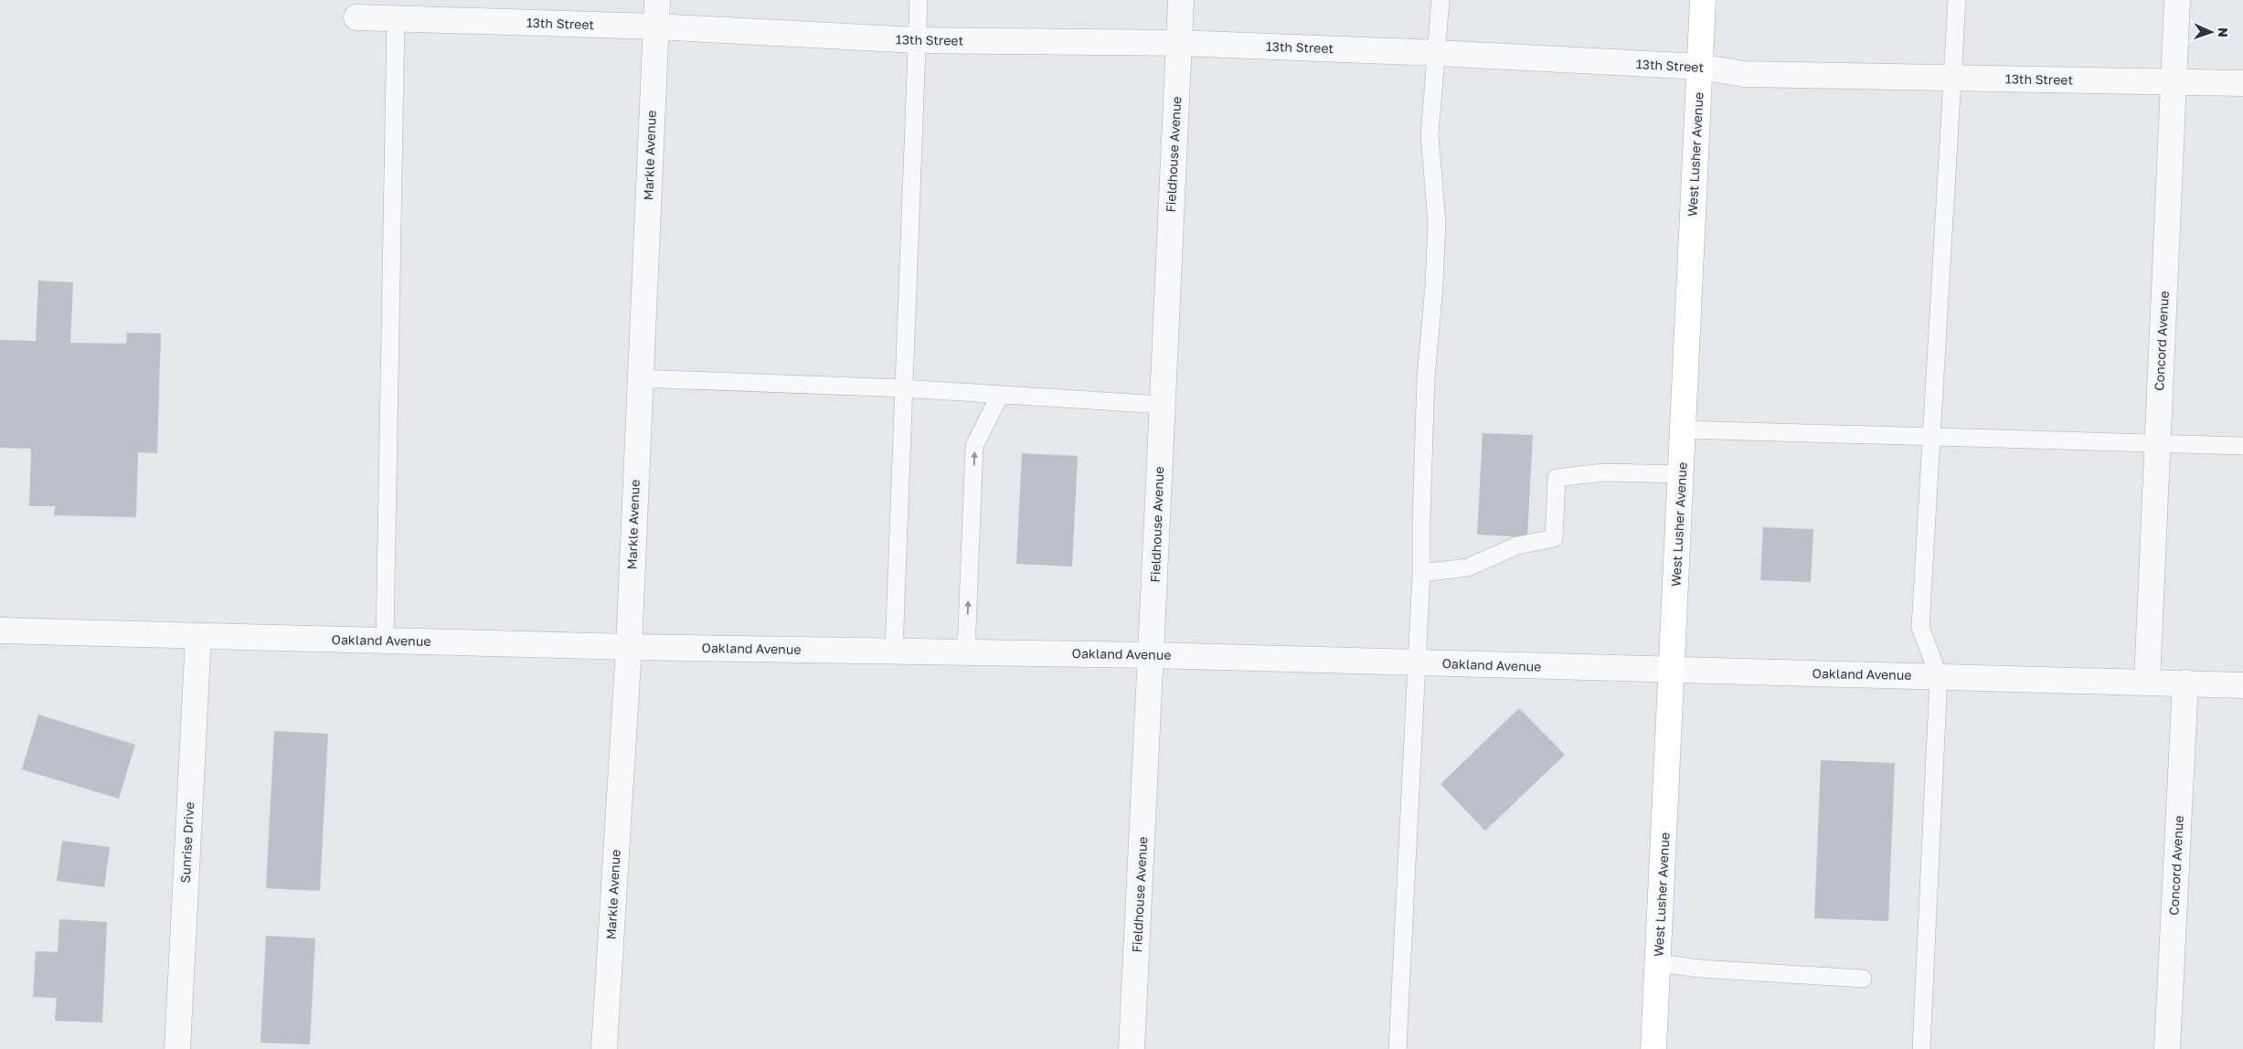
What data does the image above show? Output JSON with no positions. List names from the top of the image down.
{
  "streets": {
    "main road": ["West Lusher Avenue"],
    "street": [
      "13th Street",
      "Fieldhouse Avenue",
      "Markle Avenue",
      "Concord Avenue",
      "Oakland Avenue",
      "Sunrise Drive"
    ]
  },
  "crossings": [
    ["13th Street", "Fieldhouse Avenue"],
    ["13th Street", "West Lusher Avenue"],
    ["13th Street", "Markle Avenue"],
    ["13th Street", "Concord Avenue"],
    ["Fieldhouse Avenue", "Oakland Avenue"],
    ["West Lusher Avenue", "Oakland Avenue"],
    ["Markle Avenue", "Oakland Avenue"],
    ["Concord Avenue", "Oakland Avenue"],
    ["Oakland Avenue", "Sunrise Drive"]
  ],
  "north": "right"
}
